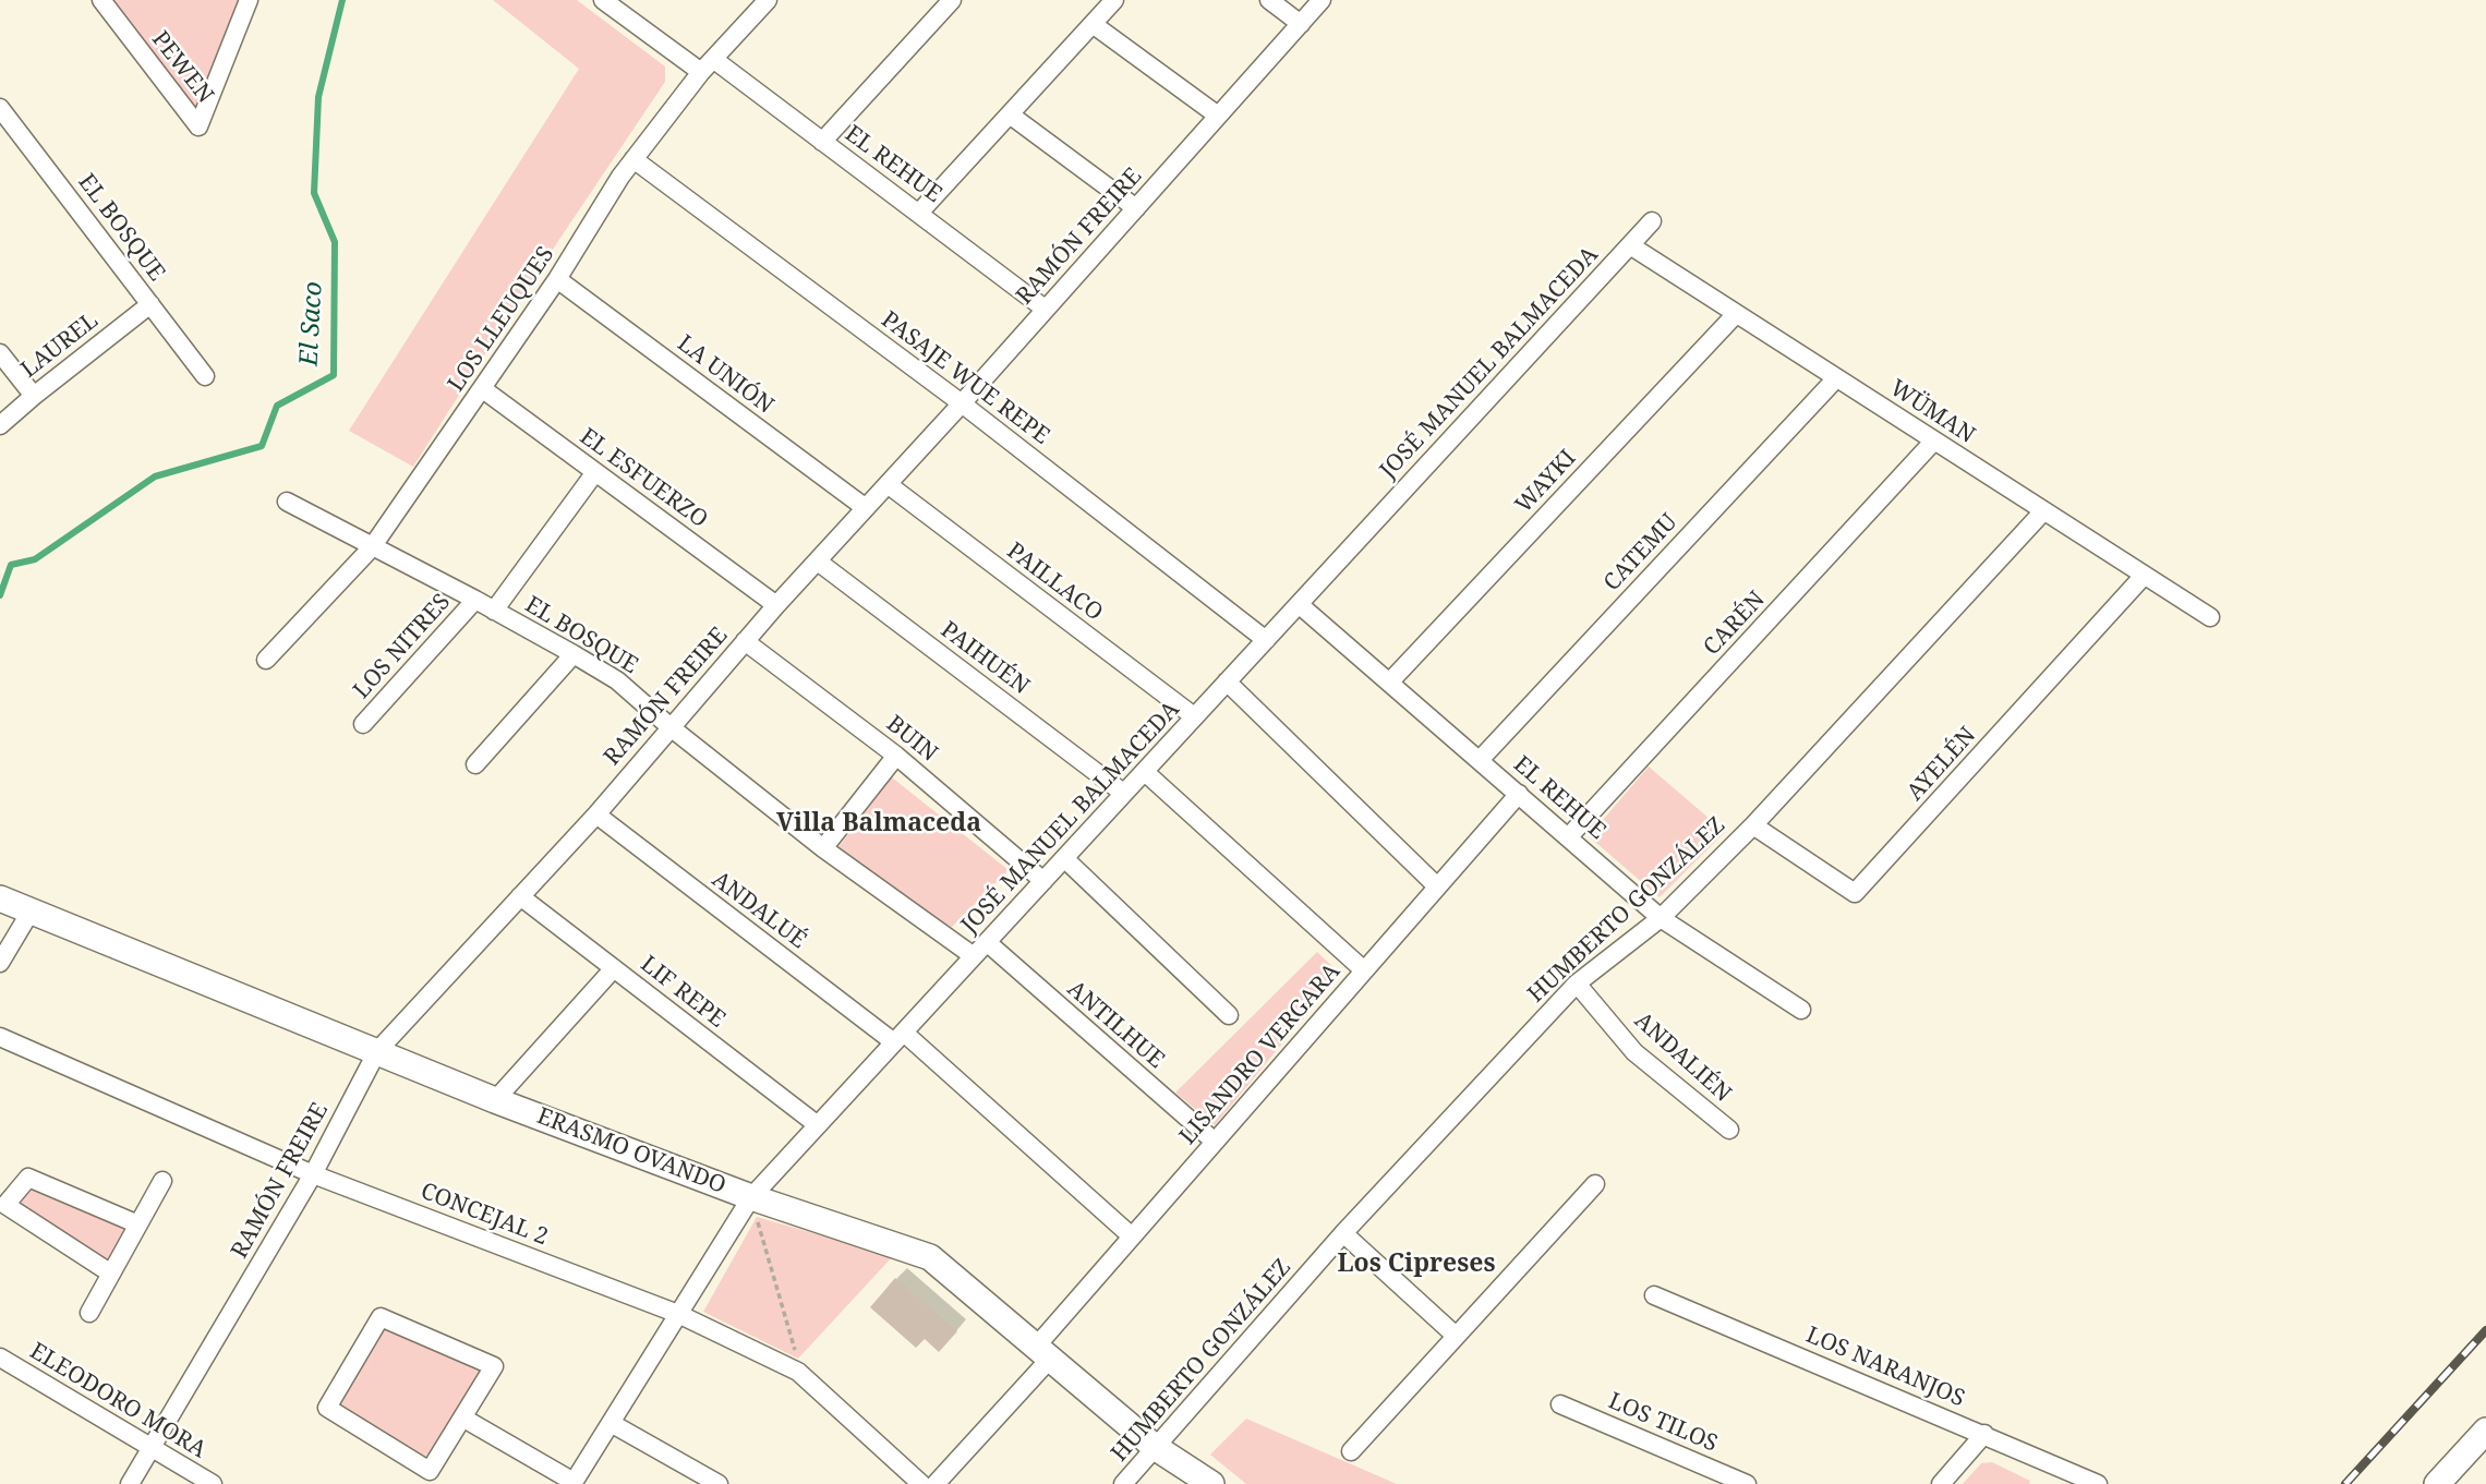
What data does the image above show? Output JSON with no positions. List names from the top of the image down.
{
  "streets": {
    "street": [
      "PEWEN",
      "EL REHUE",
      "EL BOSQUE",
      "RAMÓN FREIRE",
      "LOS LLEUQUES",
      "LAUREL",
      "JOSÉ MANUEL BALMACEDA",
      "LA UNIÓN",
      "PASAJE WUE REPE",
      "WÜMAN",
      "EL ESFUERZO",
      "WAYKI",
      "CATEMU",
      "PAILLACO",
      "CARÉN",
      "LOS NITRES",
      "PAIHUÉN",
      "BUIN",
      "AYELÉN",
      "ANDALUÉ",
      "HUMBERTO GONZÁLEZ",
      "LIF REPE",
      "ANTILHUE",
      "LISANDRO VERGARA",
      "ANDALIÉN",
      "ERASMO OVANDO",
      "CONCEJAL 2",
      "LOS NARANJOS",
      "ELEODORO MORA",
      "LOS TILOS"
    ]
  },
  "crossings": [
    ["EL REHUE", "RAMÓN FREIRE"],
    ["EL REHUE", "LOS LLEUQUES"],
    ["EL REHUE", "JOSÉ MANUEL BALMACEDA"],
    ["EL REHUE", "WAYKI"],
    ["EL REHUE", "CATEMU"],
    ["EL REHUE", "CARÉN"],
    ["EL REHUE", "HUMBERTO GONZÁLEZ"],
    ["EL REHUE", "LISANDRO VERGARA"],
    ["EL BOSQUE", "RAMÓN FREIRE"],
    ["EL BOSQUE", "LOS LLEUQUES"],
    ["EL BOSQUE", "LAUREL"],
    ["EL BOSQUE", "JOSÉ MANUEL BALMACEDA"],
    ["EL BOSQUE", "LOS NITRES"],
    ["RAMÓN FREIRE", "LA UNIÓN"],
    ["RAMÓN FREIRE", "PASAJE WUE REPE"],
    ["RAMÓN FREIRE", "EL ESFUERZO"],
    ["RAMÓN FREIRE", "PAILLACO"],
    ["RAMÓN FREIRE", "PAIHUÉN"],
    ["RAMÓN FREIRE", "BUIN"],
    ["RAMÓN FREIRE", "ANDALUÉ"],
    ["RAMÓN FREIRE", "LIF REPE"],
    ["RAMÓN FREIRE", "ERASMO OVANDO"],
    ["RAMÓN FREIRE", "CONCEJAL 2"],
    ["RAMÓN FREIRE", "ELEODORO MORA"],
    ["LOS LLEUQUES", "LA UNIÓN"],
    ["LOS LLEUQUES", "PASAJE WUE REPE"],
    ["LOS LLEUQUES", "EL ESFUERZO"],
    ["JOSÉ MANUEL BALMACEDA", "PASAJE WUE REPE"],
    ["JOSÉ MANUEL BALMACEDA", "WÜMAN"],
    ["JOSÉ MANUEL BALMACEDA", "PAILLACO"],
    ["JOSÉ MANUEL BALMACEDA", "PAIHUÉN"],
    ["JOSÉ MANUEL BALMACEDA", "BUIN"],
    ["JOSÉ MANUEL BALMACEDA", "ANDALUÉ"],
    ["JOSÉ MANUEL BALMACEDA", "LIF REPE"],
    ["JOSÉ MANUEL BALMACEDA", "ANTILHUE"],
    ["JOSÉ MANUEL BALMACEDA", "ERASMO OVANDO"],
    ["JOSÉ MANUEL BALMACEDA", "CONCEJAL 2"],
    ["WÜMAN", "WAYKI"],
    ["WÜMAN", "CATEMU"],
    ["WÜMAN", "CARÉN"],
    ["WÜMAN", "AYELÉN"],
    ["WÜMAN", "HUMBERTO GONZÁLEZ"],
    ["AYELÉN", "HUMBERTO GONZÁLEZ"],
    ["ANDALUÉ", "LISANDRO VERGARA"],
    ["HUMBERTO GONZÁLEZ", "ANDALIÉN"],
    ["HUMBERTO GONZÁLEZ", "ERASMO OVANDO"],
    ["ANTILHUE", "LISANDRO VERGARA"],
    ["LISANDRO VERGARA", "ERASMO OVANDO"]
  ],
  "districts": ["Villa Balmaceda", "Los Cipreses"],
  "water": ["El Saco"]
}
